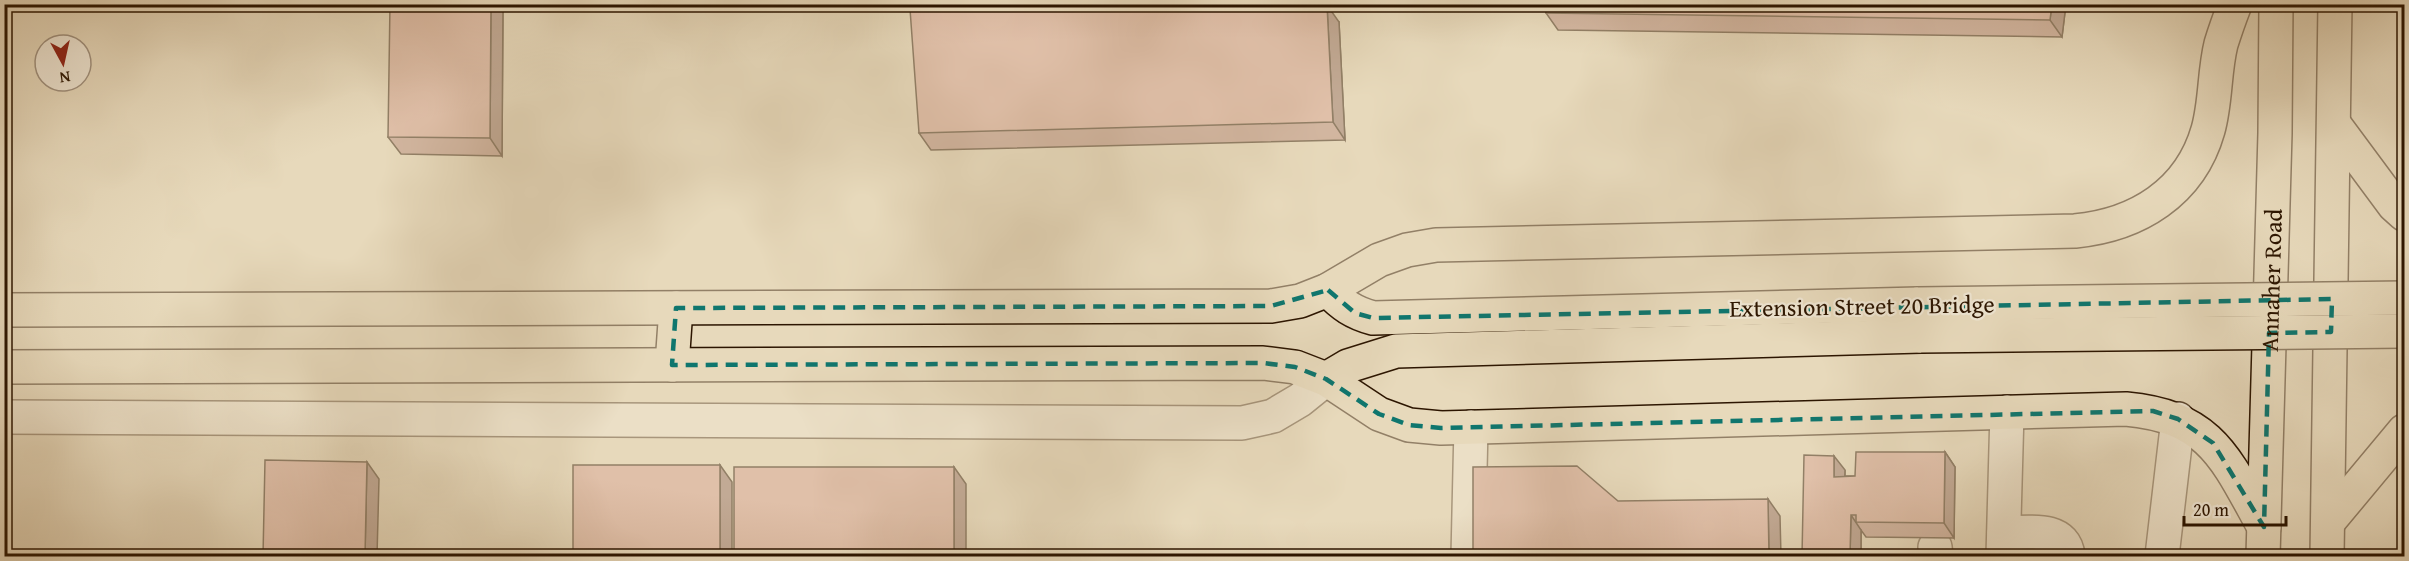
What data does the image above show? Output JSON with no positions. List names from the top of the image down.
{
  "streets": {
    "main road": ["Annaher Road", "Extension Street 20 Bridge"]
  },
  "scale_bar": "20 m",
  "north": "bottom"
}
